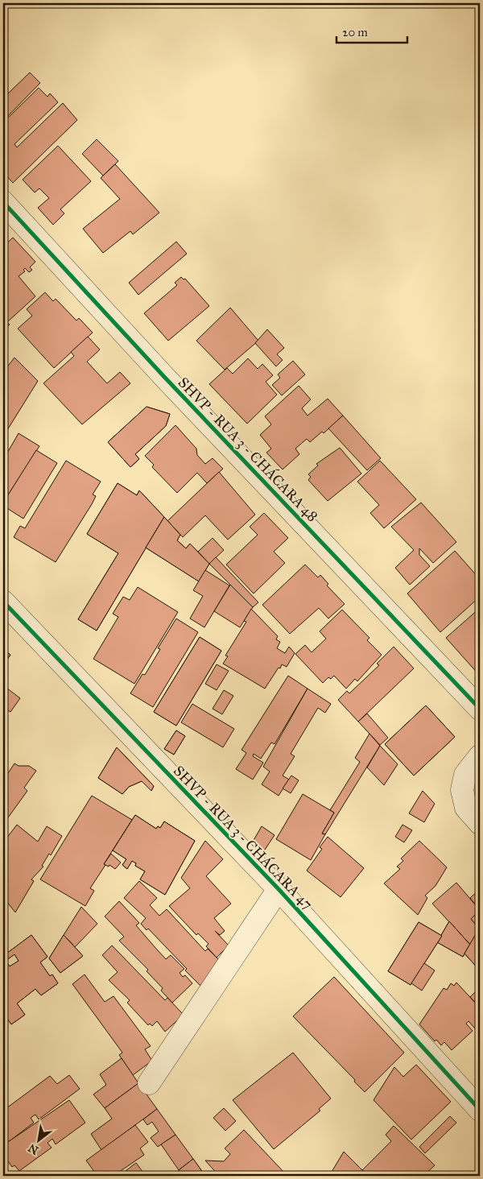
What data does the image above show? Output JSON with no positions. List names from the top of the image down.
{
  "streets": {
    "street": ["SHVP - RUA 3 - CHÁCARA 48", "SHVP - RUA 3 - CHÁCARA 47"]
  },
  "scale_bar": "20 m",
  "north": "bottom left"
}
